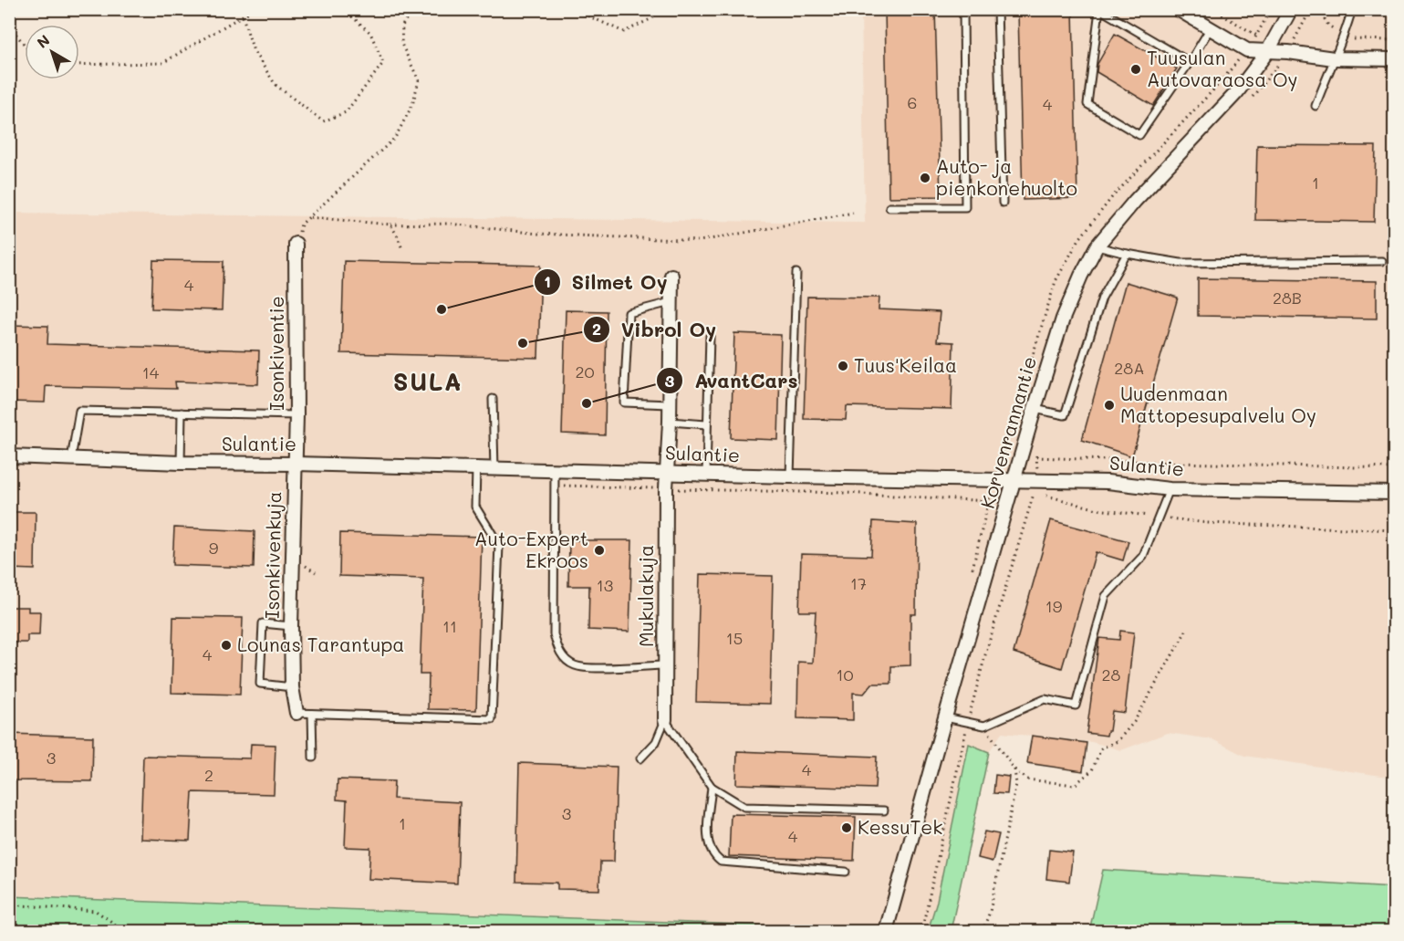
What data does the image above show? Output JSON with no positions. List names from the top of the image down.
{
  "streets": {
    "street": [
      "Isonkiventie",
      "Korvenrannantie",
      "Sulantie",
      "Isonkivenkuja",
      "Mukulakuja"
    ]
  },
  "crossings": [
    ["Isonkiventie", "Sulantie"],
    ["Isonkiventie", "Isonkivenkuja"],
    ["Korvenrannantie", "Sulantie"],
    ["Sulantie", "Isonkivenkuja"],
    ["Sulantie", "Mukulakuja"]
  ],
  "districts": ["SULA"],
  "places": [
    "Tuusulan Autovaraosa Oy",
    "Auto- ja pienkonehuolto",
    "Silmet Oy",
    "Vibrol Oy",
    "Tuus'Keilaa",
    "AvantCars",
    "Uudenmaan Mattopesupalvelu Oy",
    "Auto-Expert Ekroos",
    "Lounas Tarantupa",
    "KessuTek"
  ],
  "house_numbers": [
    "6",
    "4",
    "1",
    "4",
    "28B",
    "28A",
    "20",
    "14",
    "9",
    "17",
    "13",
    "19",
    "11",
    "15",
    "4",
    "10",
    "28",
    "3",
    "4",
    "2",
    "3",
    "1",
    "4"
  ],
  "north": "top left"
}
